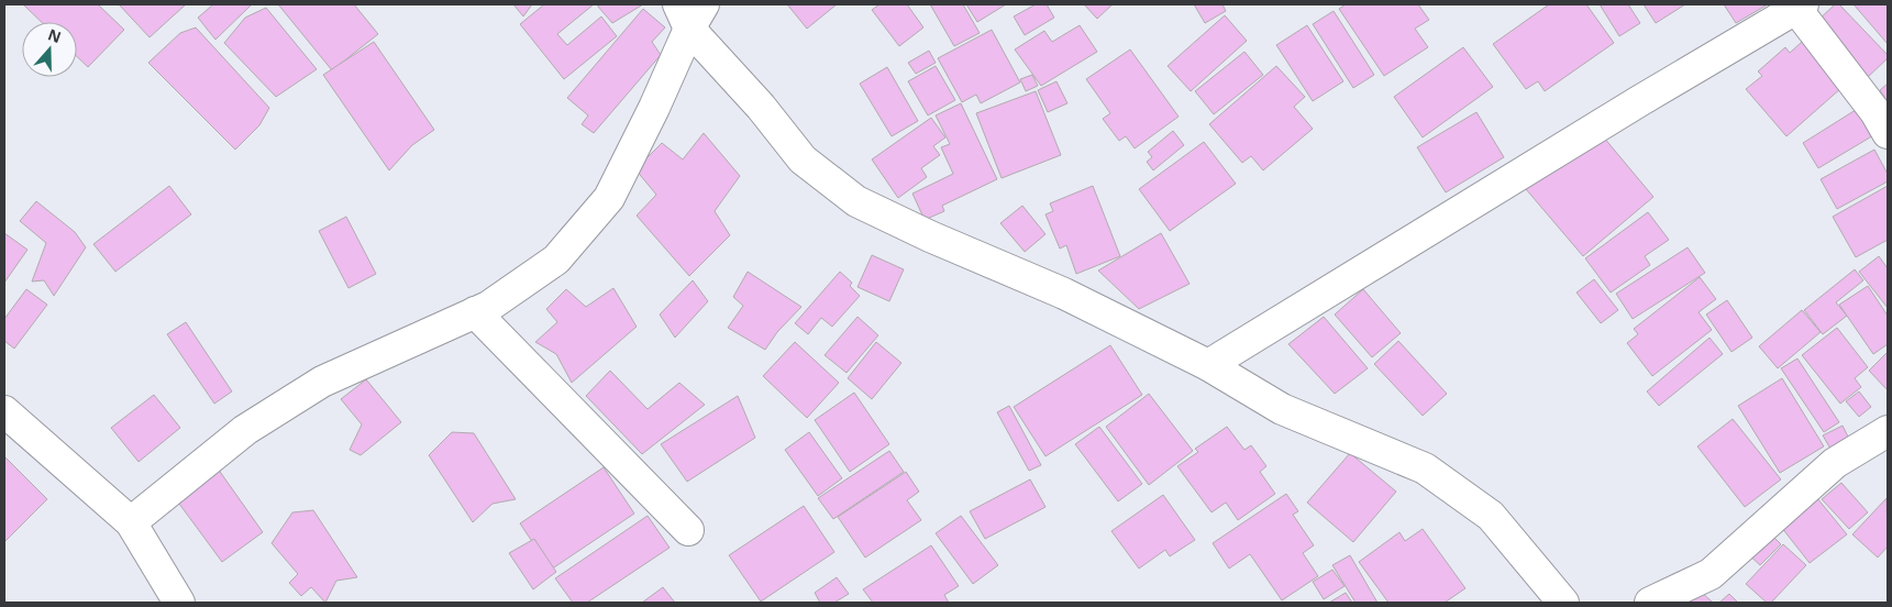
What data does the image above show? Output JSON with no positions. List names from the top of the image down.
{
  "north": "top"
}
